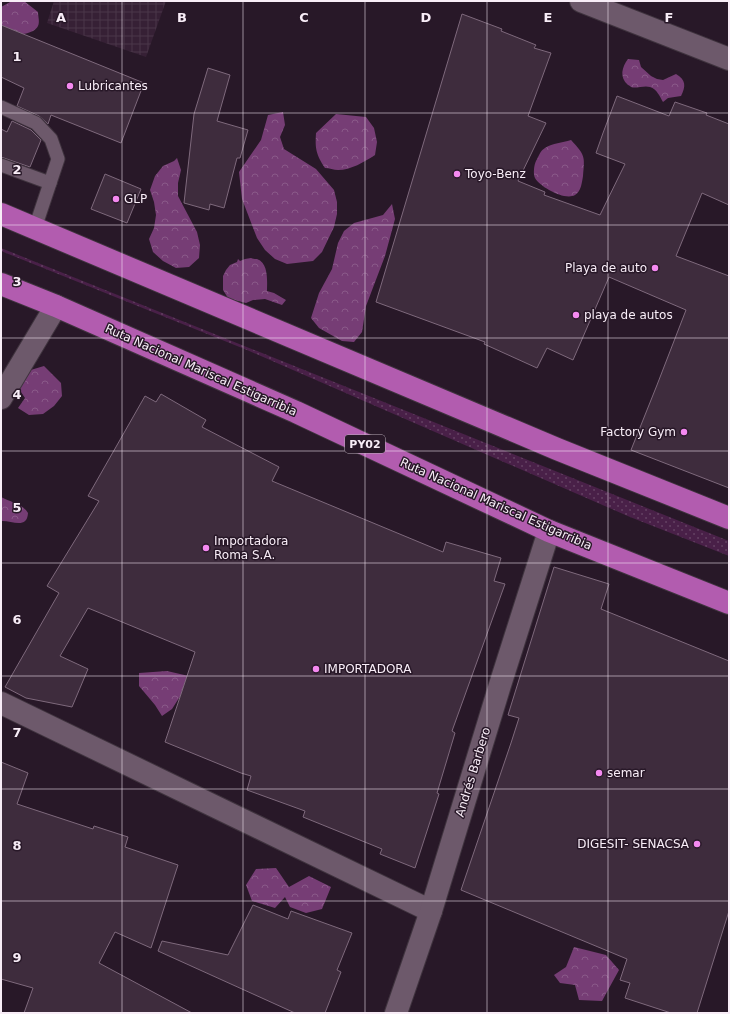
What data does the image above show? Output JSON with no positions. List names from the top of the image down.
{
  "streets": {
    "highway": ["Ruta Nacional Mariscal Estigarribia", "PY02"],
    "street": ["Andrés Barbero"]
  },
  "crossings": [
    ["Ruta Nacional Mariscal Estigarribia", "Andrés Barbero"]
  ],
  "places": [
    "Lubricantes",
    "Toyo-Benz",
    "GLP",
    "Playa de auto",
    "playa de autos",
    "Factory Gym",
    "Importadora Roma S.A.",
    "IMPORTADORA",
    "semar",
    "DIGESIT- SENACSA"
  ],
  "grid": {
    "columns": [
      "A",
      "B",
      "C",
      "D",
      "E",
      "F"
    ],
    "rows": [
      "1",
      "2",
      "3",
      "4",
      "5",
      "6",
      "7",
      "8",
      "9"
    ]
  }
}
